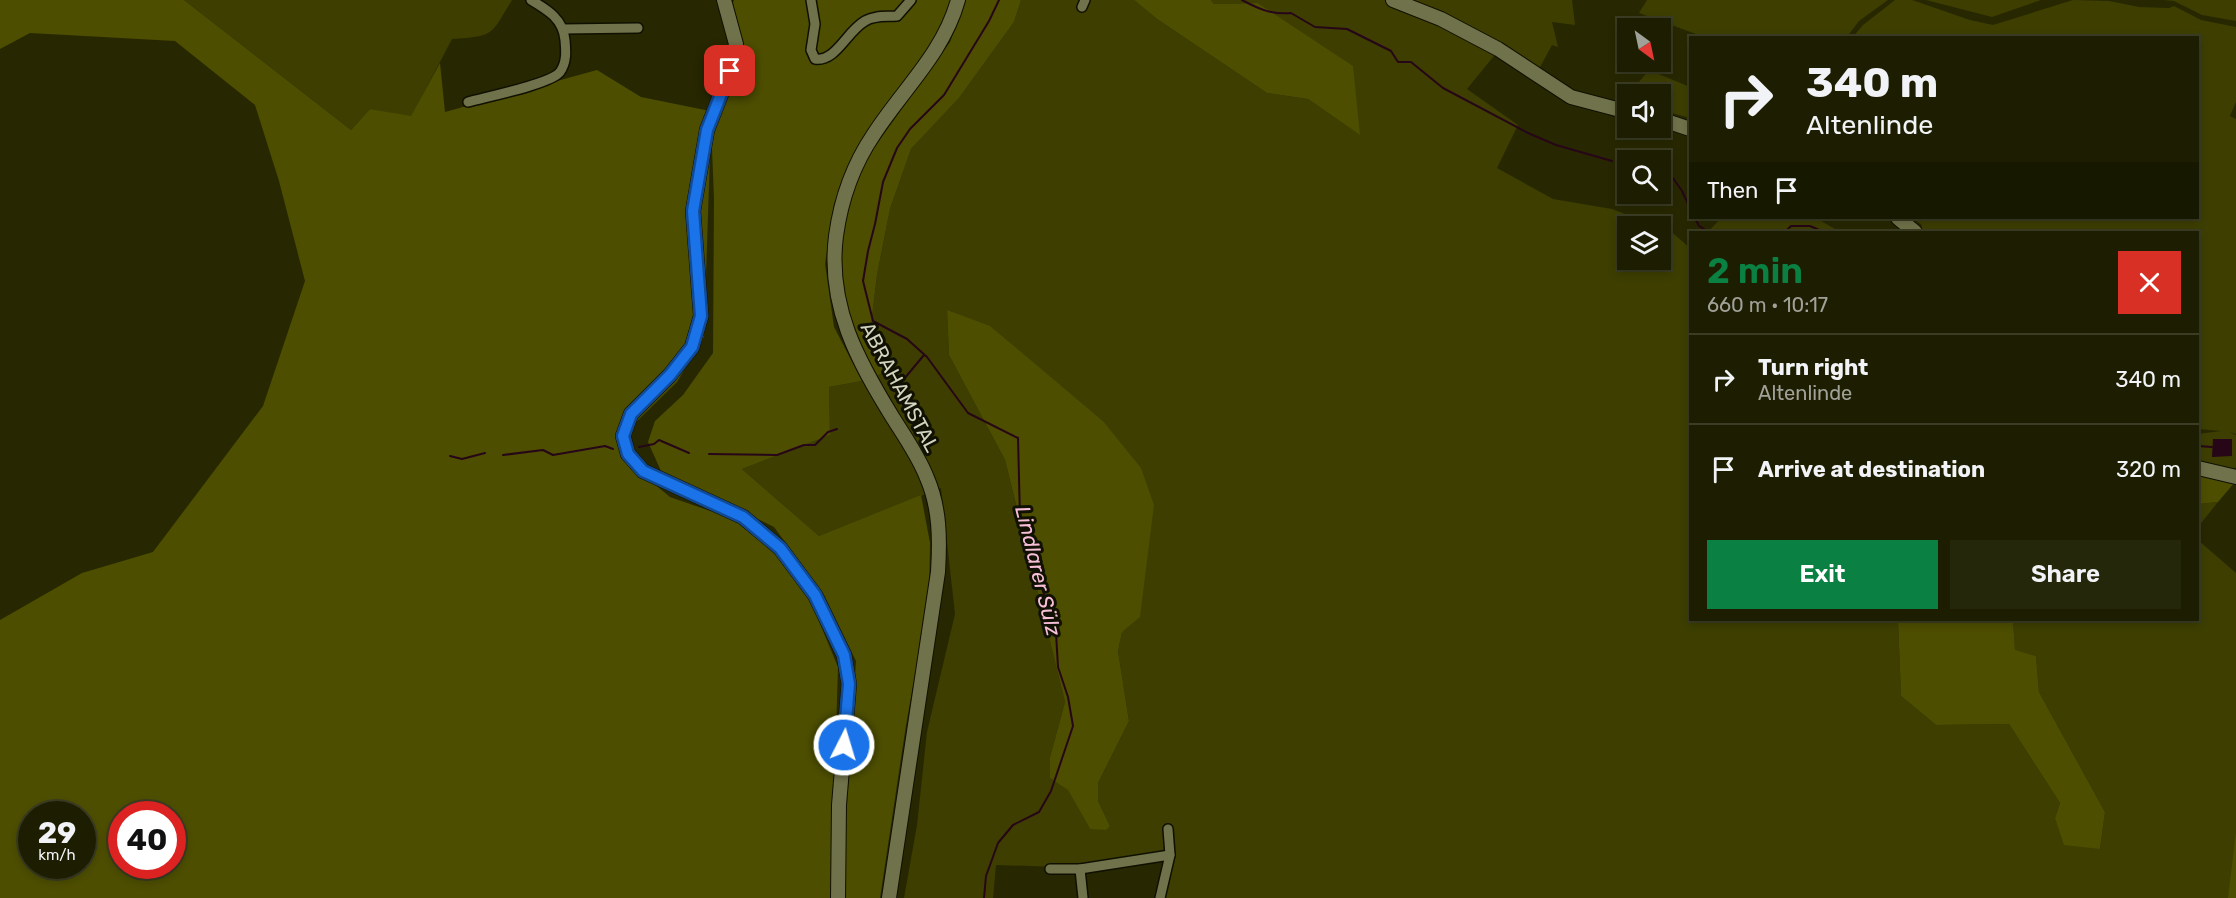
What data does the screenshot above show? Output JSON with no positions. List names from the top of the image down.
{
  "streets": {
    "street": ["ABRAHAMSTAL"]
  },
  "water": ["Lindlarer Sülz"],
  "north": "bottom right",
  "page": {
    "turn": ["340 m", "Altenlinde"],
    "then": "Then",
    "heading": ["2 min", "660 m · 10:17"],
    "list": [
      {
        "name": "Turn right",
        "note": "Altenlinde",
        "value": "340 m"
      },
      {
        "name": "Arrive at destination",
        "value": "320 m"
      }
    ],
    "buttons": ["Exit", "Share"],
    "speed": "29 km/h",
    "limit": "40"
  }
}
